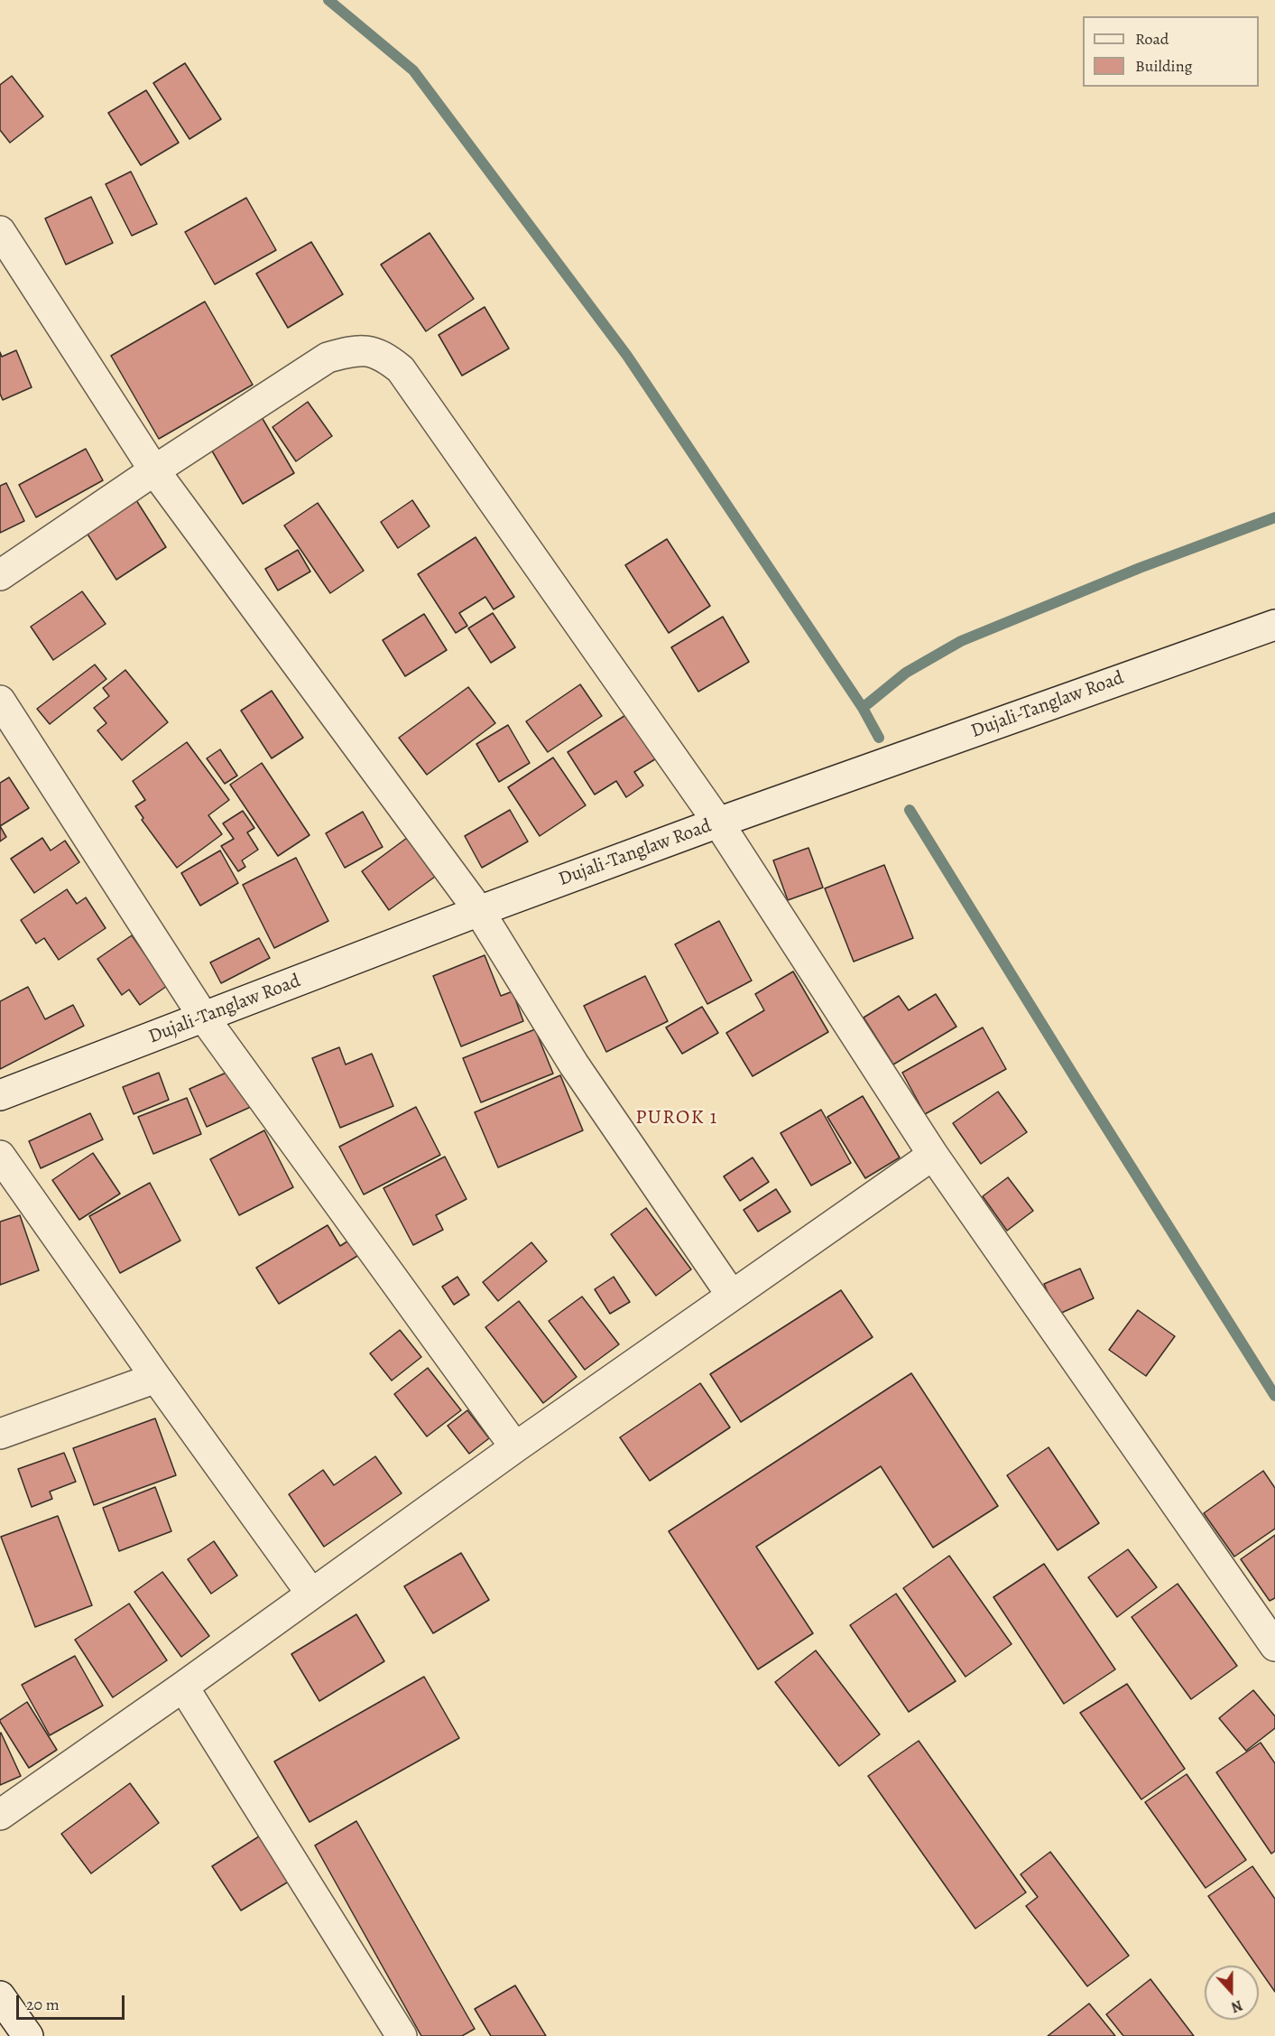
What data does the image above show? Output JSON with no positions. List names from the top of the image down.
{
  "streets": {
    "street": ["Dujali-Tanglaw Road"]
  },
  "districts": ["PUROK 1"],
  "legend": ["Road", "Building"],
  "scale_bar": "20 m",
  "north": "bottom"
}
